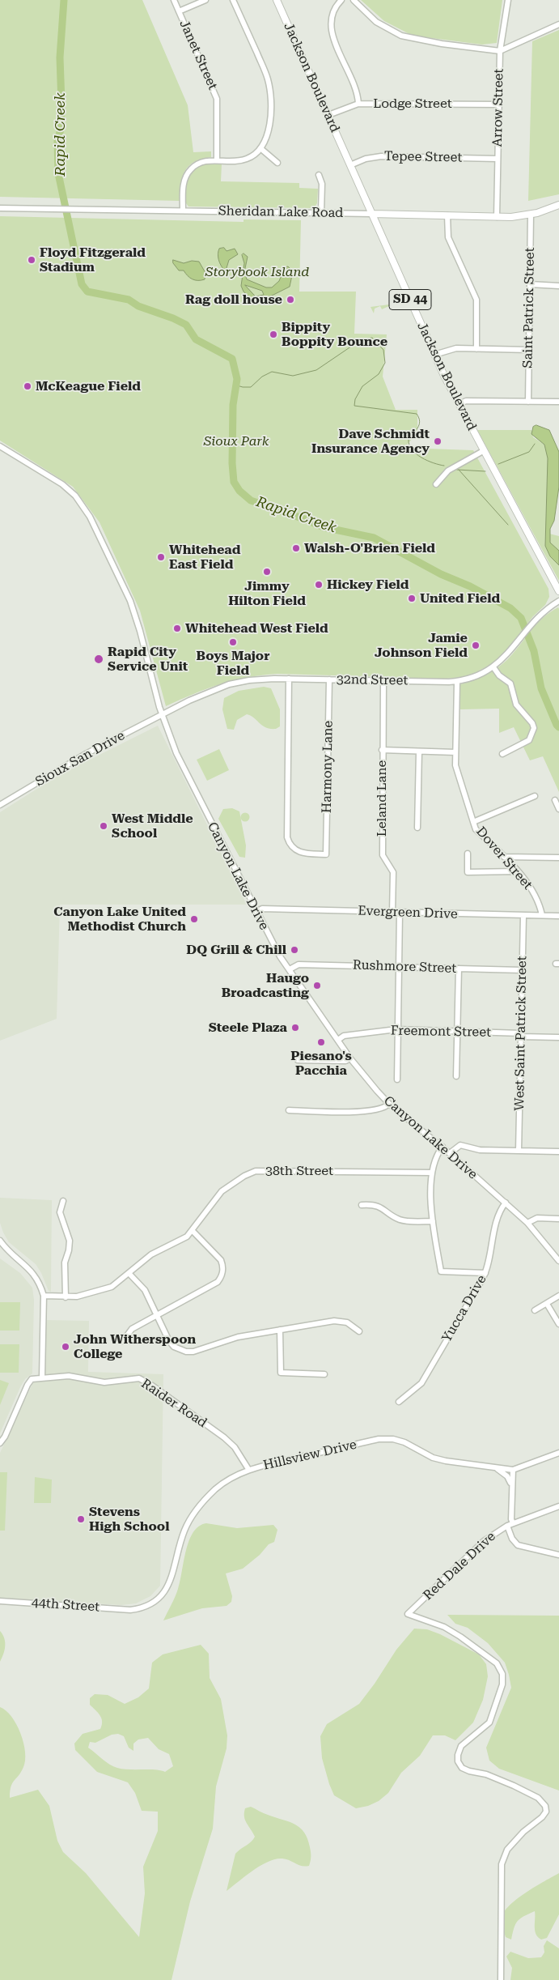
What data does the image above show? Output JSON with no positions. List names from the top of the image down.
{
  "streets": {
    "main road": ["Jackson Boulevard", "Sheridan Lake Road", "SD 44"],
    "street": [
      "Janet Street",
      "Lodge Street",
      "Arrow Street",
      "Tepee Street",
      "Saint Patrick Street",
      "32nd Street",
      "Sioux San Drive",
      "Harmony Lane",
      "Leland Lane",
      "Dover Street",
      "Canyon Lake Drive",
      "Evergreen Drive",
      "Rushmore Street",
      "Freemont Street",
      "West Saint Patrick Street",
      "38th Street",
      "Yucca Drive",
      "Raider Road",
      "Hillsview Drive",
      "Red Dale Drive",
      "44th Street"
    ]
  },
  "crossings": [
    ["Jackson Boulevard", "Lodge Street"],
    ["Jackson Boulevard", "Tepee Street"],
    ["Jackson Boulevard", "Sheridan Lake Road"],
    ["Lodge Street", "Arrow Street"],
    ["Arrow Street", "Tepee Street"],
    ["Arrow Street", "Sheridan Lake Road"],
    ["Sheridan Lake Road", "Saint Patrick Street"],
    ["32nd Street", "Sioux San Drive"],
    ["32nd Street", "Harmony Lane"],
    ["32nd Street", "Leland Lane"],
    ["32nd Street", "Dover Street"],
    ["32nd Street", "Canyon Lake Drive"],
    ["Sioux San Drive", "Canyon Lake Drive"],
    ["Leland Lane", "Evergreen Drive"],
    ["Dover Street", "Evergreen Drive"],
    ["Canyon Lake Drive", "Evergreen Drive"],
    ["Canyon Lake Drive", "Rushmore Street"],
    ["Canyon Lake Drive", "Freemont Street"],
    ["Canyon Lake Drive", "Yucca Drive"],
    ["Evergreen Drive", "West Saint Patrick Street"],
    ["Rushmore Street", "West Saint Patrick Street"],
    ["Freemont Street", "West Saint Patrick Street"],
    ["Raider Road", "Hillsview Drive"],
    ["Hillsview Drive", "44th Street"]
  ],
  "water": ["Rapid Creek"],
  "parks": ["Storybook Island", "Sioux Park"],
  "places": [
    "Floyd Fitzgerald Stadium",
    "Rag doll house",
    "Bippity Boppity Bounce",
    "McKeague Field",
    "Dave Schmidt Insurance Agency",
    "Walsh-O'Brien Field",
    "Whitehead East Field",
    "Jimmy Hilton Field",
    "Hickey Field",
    "United Field",
    "Whitehead West Field",
    "Boys Major Field",
    "Jamie Johnson Field",
    "Rapid City Service Unit",
    "West Middle School",
    "Canyon Lake United Methodist Church",
    "DQ Grill & Chill",
    "Haugo Broadcasting",
    "Steele Plaza",
    "Piesano's Pacchia",
    "John Witherspoon College",
    "Stevens High School"
  ]
}
